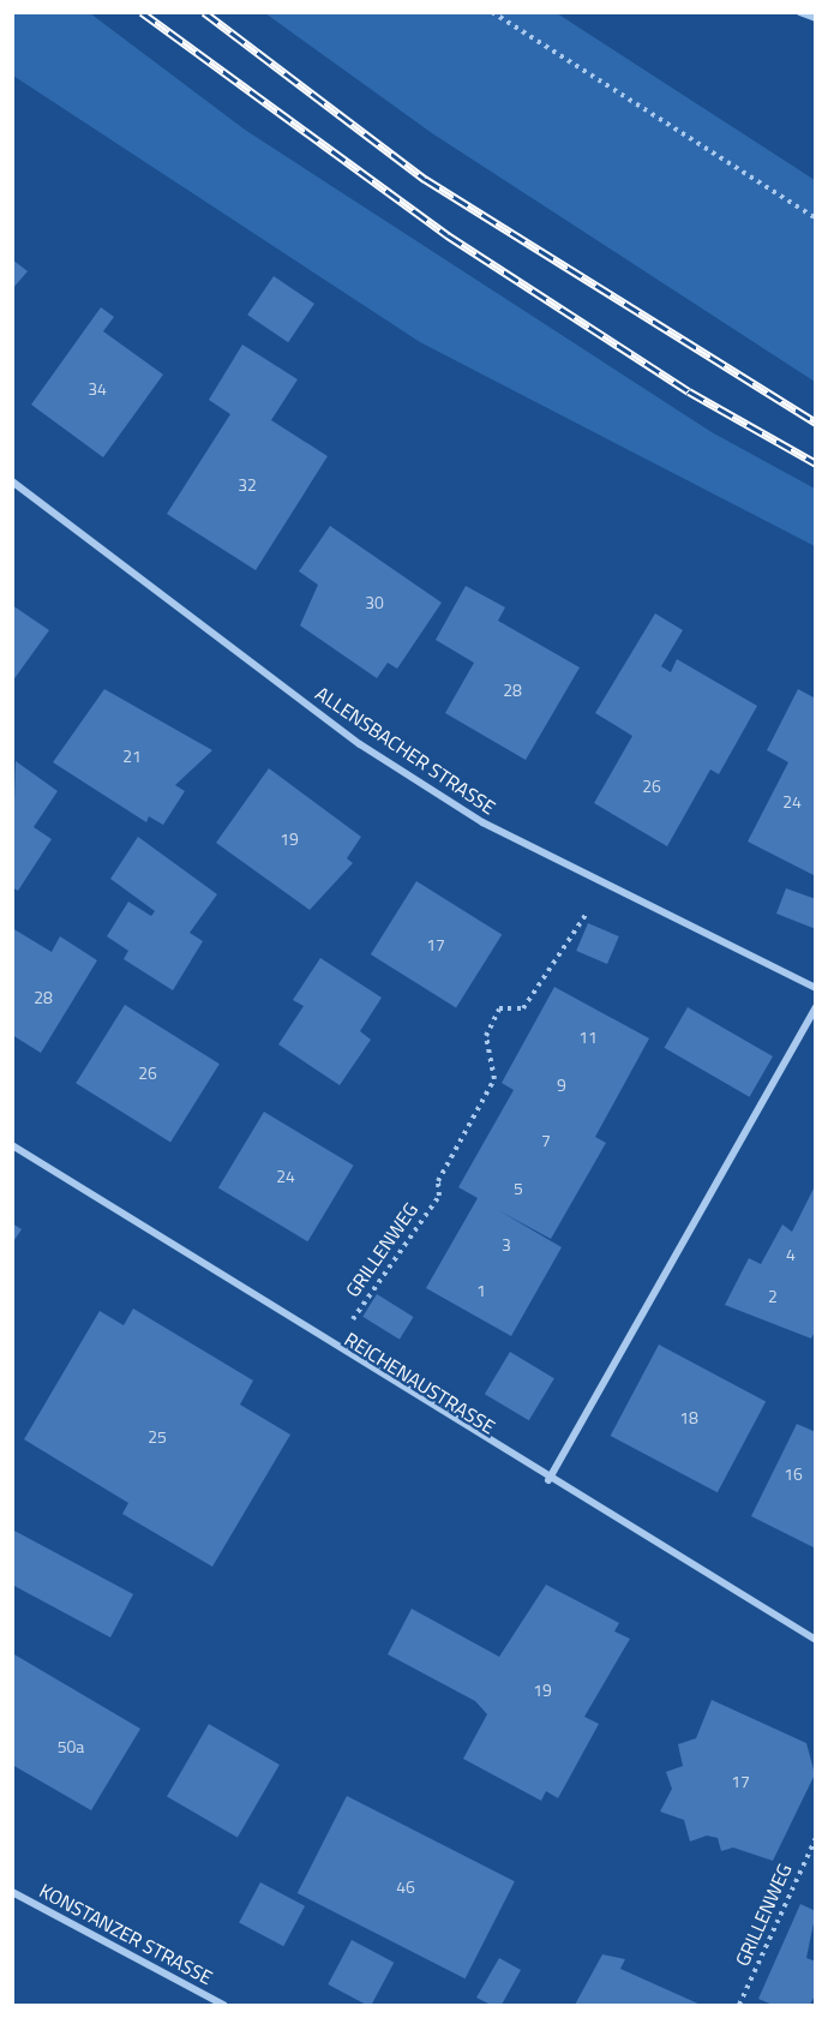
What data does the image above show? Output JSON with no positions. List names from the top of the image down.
{
  "streets": {
    "street": ["ALLENSBACHER STRASSE", "REICHENAUSTRASSE", "KONSTANZER STRASSE"],
    "path": ["GRILLENWEG"]
  },
  "crossings": [
    ["ALLENSBACHER STRASSE", "GRILLENWEG"],
    ["GRILLENWEG", "REICHENAUSTRASSE"]
  ],
  "house_numbers": [
    "34",
    "32",
    "30",
    "28",
    "21",
    "26",
    "24",
    "19",
    "17",
    "28",
    "11",
    "26",
    "9",
    "7",
    "24",
    "5",
    "3",
    "4",
    "1",
    "2",
    "18",
    "25",
    "16",
    "19",
    "50a",
    "17",
    "46"
  ]
}
